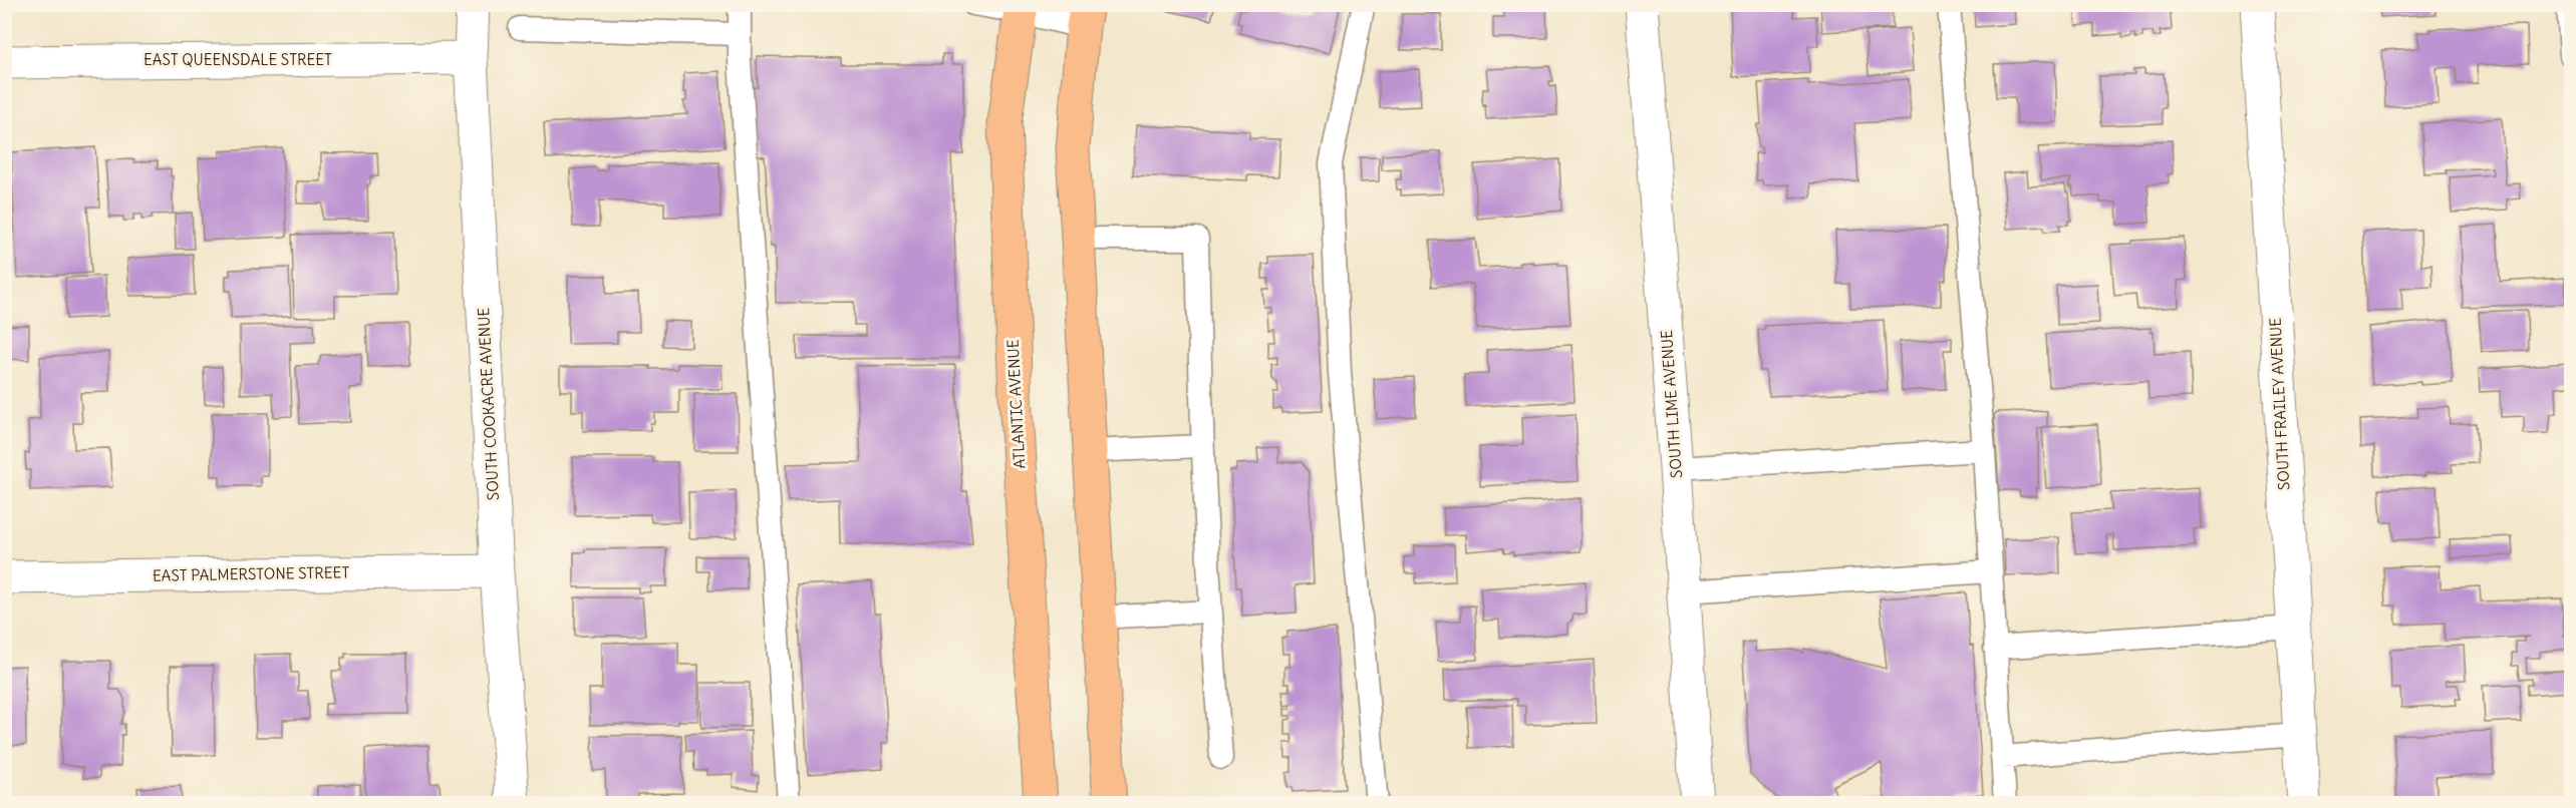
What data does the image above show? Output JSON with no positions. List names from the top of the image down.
{
  "streets": {
    "main road": ["ATLANTIC AVENUE"],
    "street": [
      "EAST QUEENSDALE STREET",
      "SOUTH COOKACRE AVENUE",
      "SOUTH LIME AVENUE",
      "SOUTH FRAILEY AVENUE",
      "EAST PALMERSTONE STREET"
    ]
  },
  "crossings": [
    ["EAST QUEENSDALE STREET", "SOUTH COOKACRE AVENUE"],
    ["SOUTH COOKACRE AVENUE", "EAST PALMERSTONE STREET"]
  ]
}
